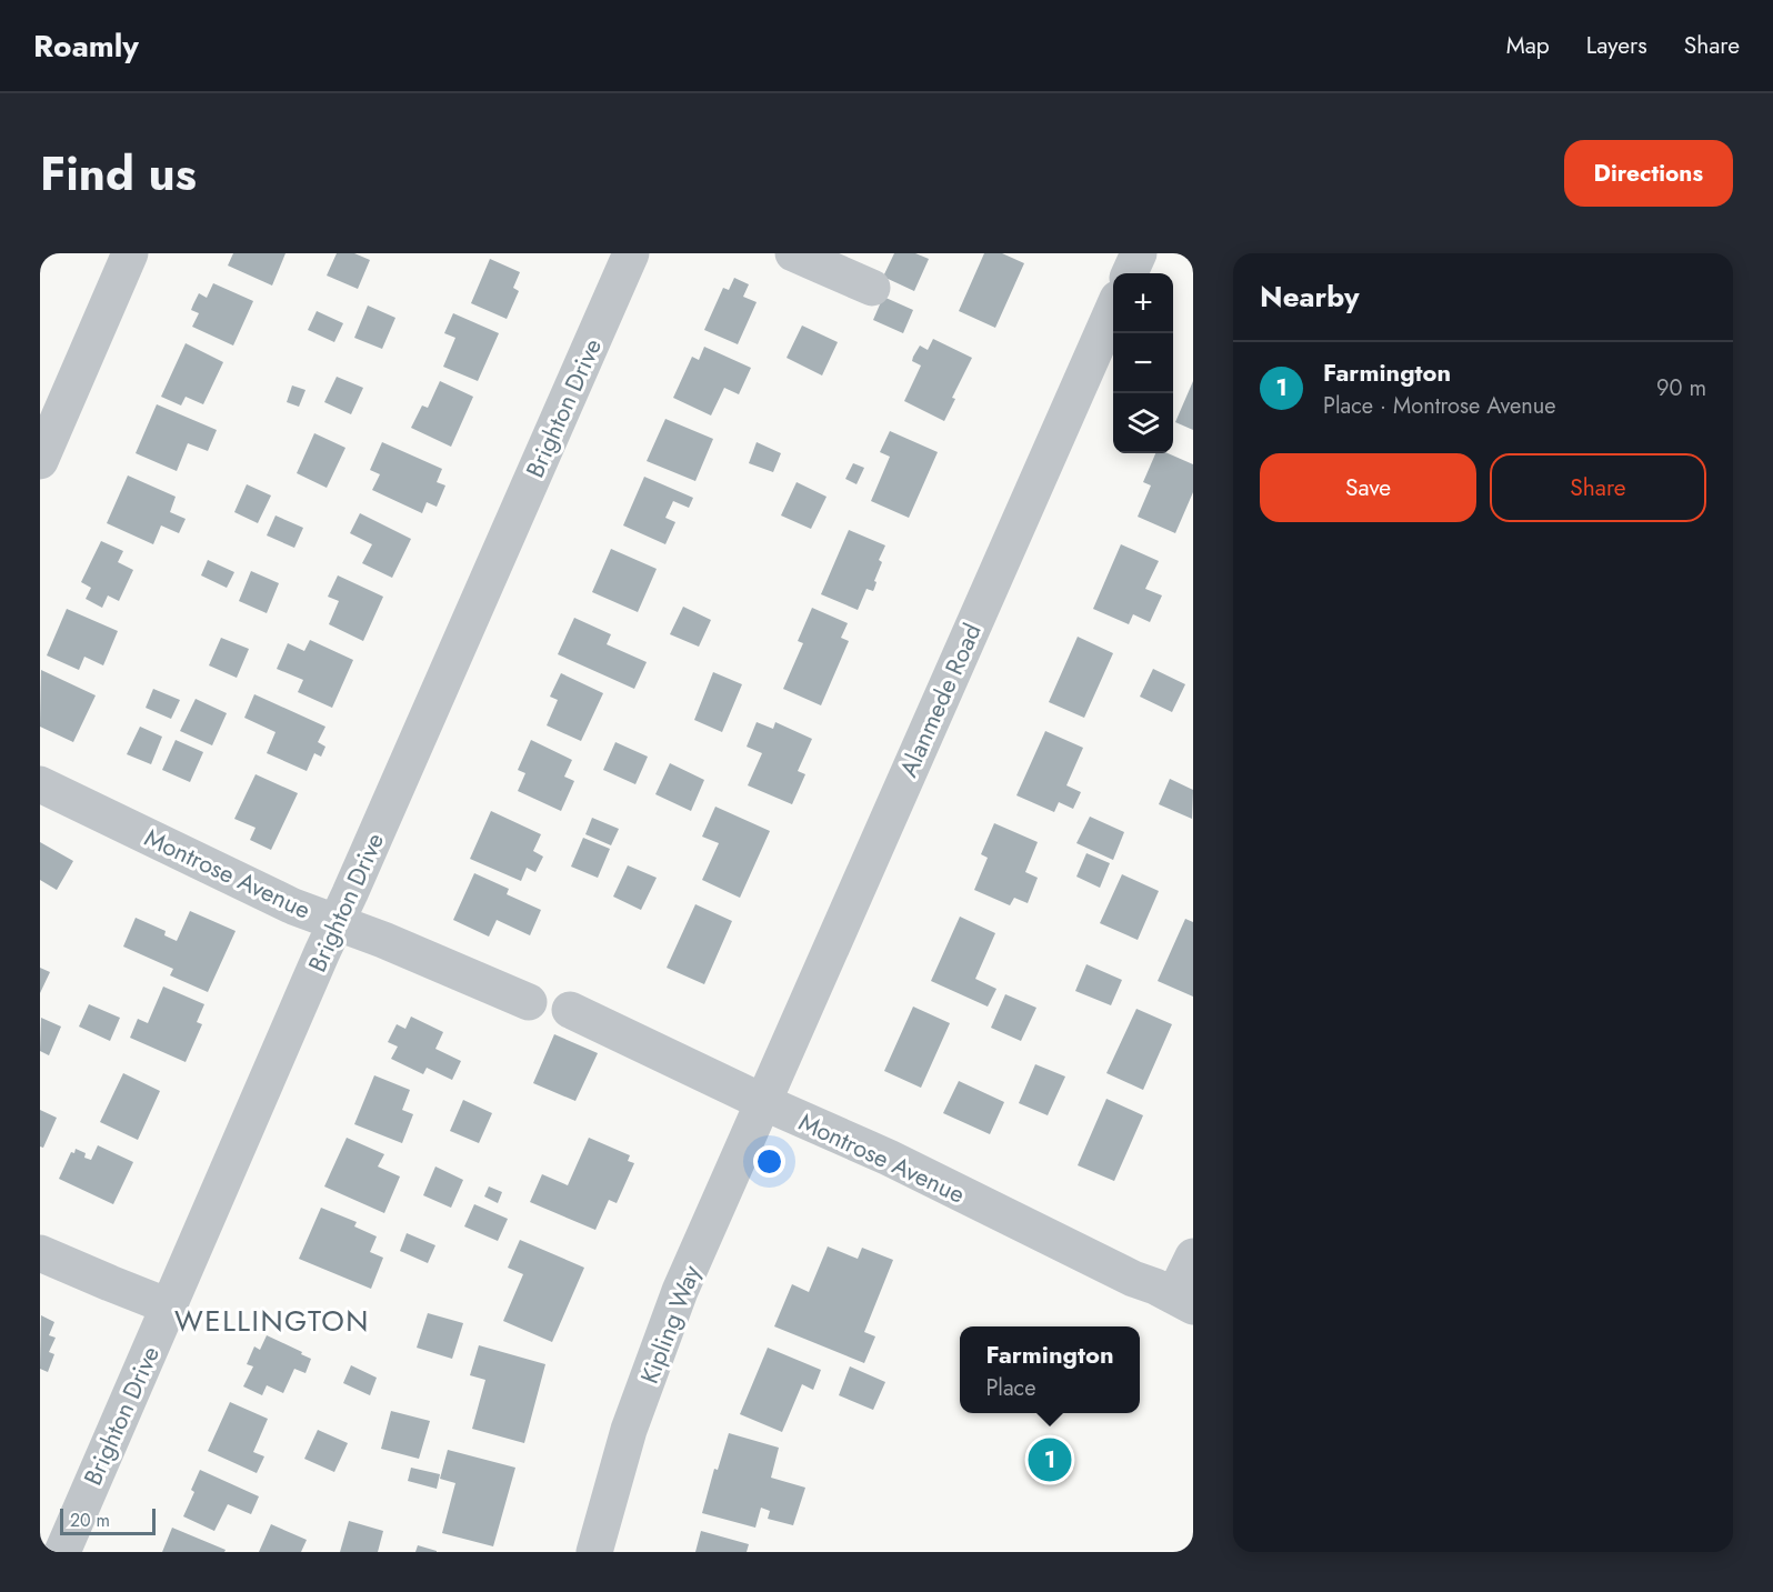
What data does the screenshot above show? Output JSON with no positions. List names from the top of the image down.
{
  "streets": {
    "street": [
      "Brighton Drive",
      "Alanmede Road",
      "Montrose Avenue",
      "Kipling Way"
    ]
  },
  "crossings": [
    ["Brighton Drive", "Montrose Avenue"],
    ["Alanmede Road", "Montrose Avenue"],
    ["Alanmede Road", "Kipling Way"],
    ["Montrose Avenue", "Kipling Way"]
  ],
  "districts": ["WELLINGTON"],
  "scale_bar": "20 m",
  "page": {
    "header": "Roamly",
    "nav": ["Map", "Layers", "Share"],
    "title": "Find us",
    "buttons": [
      "Directions",
      ["Save", "Share"]
    ],
    "heading": "Nearby",
    "map_buttons": ["+", "−"],
    "list": [
      {
        "mark": "1",
        "name": "Farmington",
        "note": "Place · Montrose Avenue",
        "value": "90 m"
      }
    ],
    "popup": ["Farmington", "Place"],
    "pins": "1",
    "scale": "20 m"
  }
}
